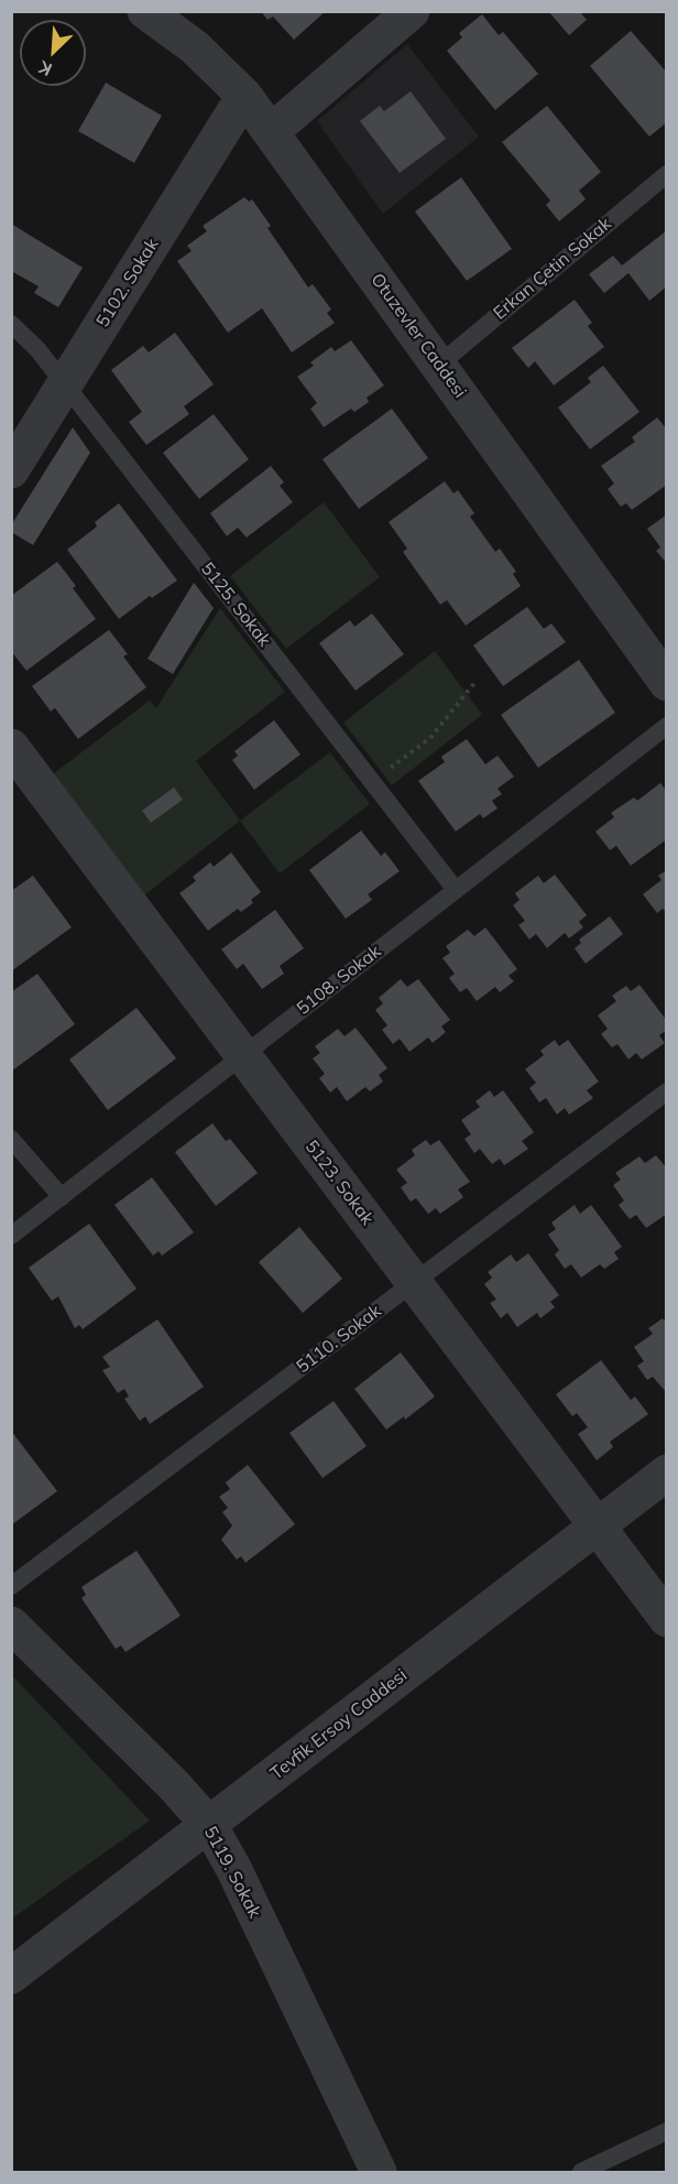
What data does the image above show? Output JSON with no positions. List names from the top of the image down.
{
  "streets": {
    "street": [
      "5102. Sokak",
      "Otuzevler Caddesi",
      "5123. Sokak",
      "Tevfik Ersoy Caddesi",
      "5119. Sokak"
    ],
    "lane": [
      "Erkan Çetin Sokak",
      "5125. Sokak",
      "5108. Sokak",
      "5110. Sokak"
    ]
  },
  "crossings": [
    ["Erkan Çetin Sokak", "Otuzevler Caddesi"],
    ["5102. Sokak", "Otuzevler Caddesi"],
    ["5102. Sokak", "5125. Sokak"],
    ["5125. Sokak", "5108. Sokak"],
    ["5108. Sokak", "5123. Sokak"],
    ["5123. Sokak", "5110. Sokak"],
    ["5123. Sokak", "Tevfik Ersoy Caddesi"],
    ["Tevfik Ersoy Caddesi", "5119. Sokak"]
  ],
  "north": "bottom left"
}
